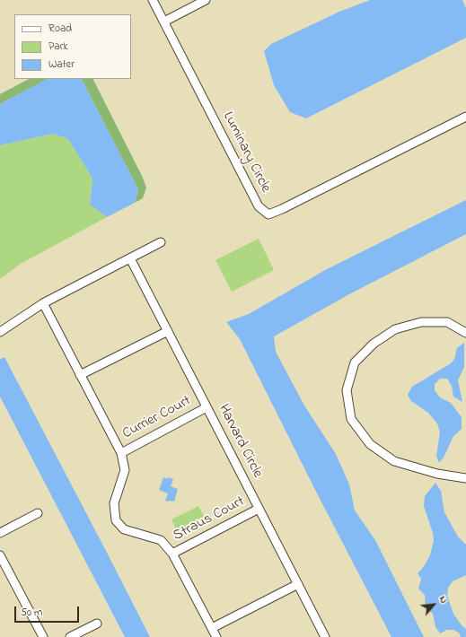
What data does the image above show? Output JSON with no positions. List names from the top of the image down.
{
  "streets": {
    "street": [
      "Luminary Circle",
      "Currier Court",
      "Harvard Circle",
      "Straus Court"
    ]
  },
  "crossings": [
    ["Currier Court", "Harvard Circle"],
    ["Harvard Circle", "Straus Court"]
  ],
  "legend": ["Road", "Park", "Water"],
  "scale_bar": "50 m",
  "north": "top right"
}
